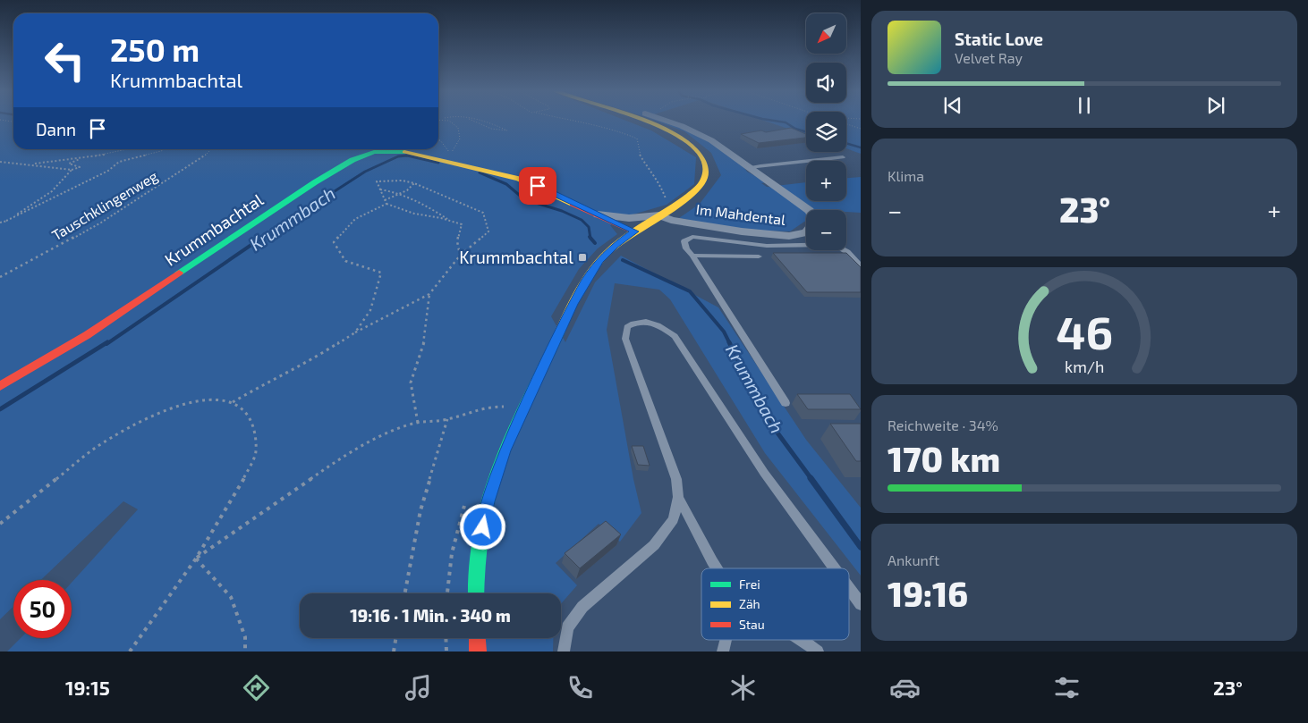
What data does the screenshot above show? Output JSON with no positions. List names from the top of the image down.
{
  "streets": {
    "main road": ["Krummbachtal"],
    "street": ["Im Mahdental"],
    "path": ["Tauschklingenweg"]
  },
  "water": ["Krummbach"],
  "places": {
    "transit": ["Krummbachtal"]
  },
  "legend": ["Frei", "Zäh", "Stau"],
  "north": "bottom left",
  "page": {
    "map_buttons": ["+", "−"],
    "turn": ["250 m", "Krummbachtal"],
    "song": ["Static Love", "Velvet Ray"],
    "then": "Dann",
    "tile": [
      "Klima",
      ["Reichweite · 34%", "170 km"],
      ["Ankunft", "19:16"]
    ],
    "heat": ["−", "23°", "+"],
    "limit": "50",
    "trip": "19:16 · 1 Min. · 340 m",
    "tabs": ["19:15", "23°"],
    "gauge": ["46", "km/h"]
  }
}
